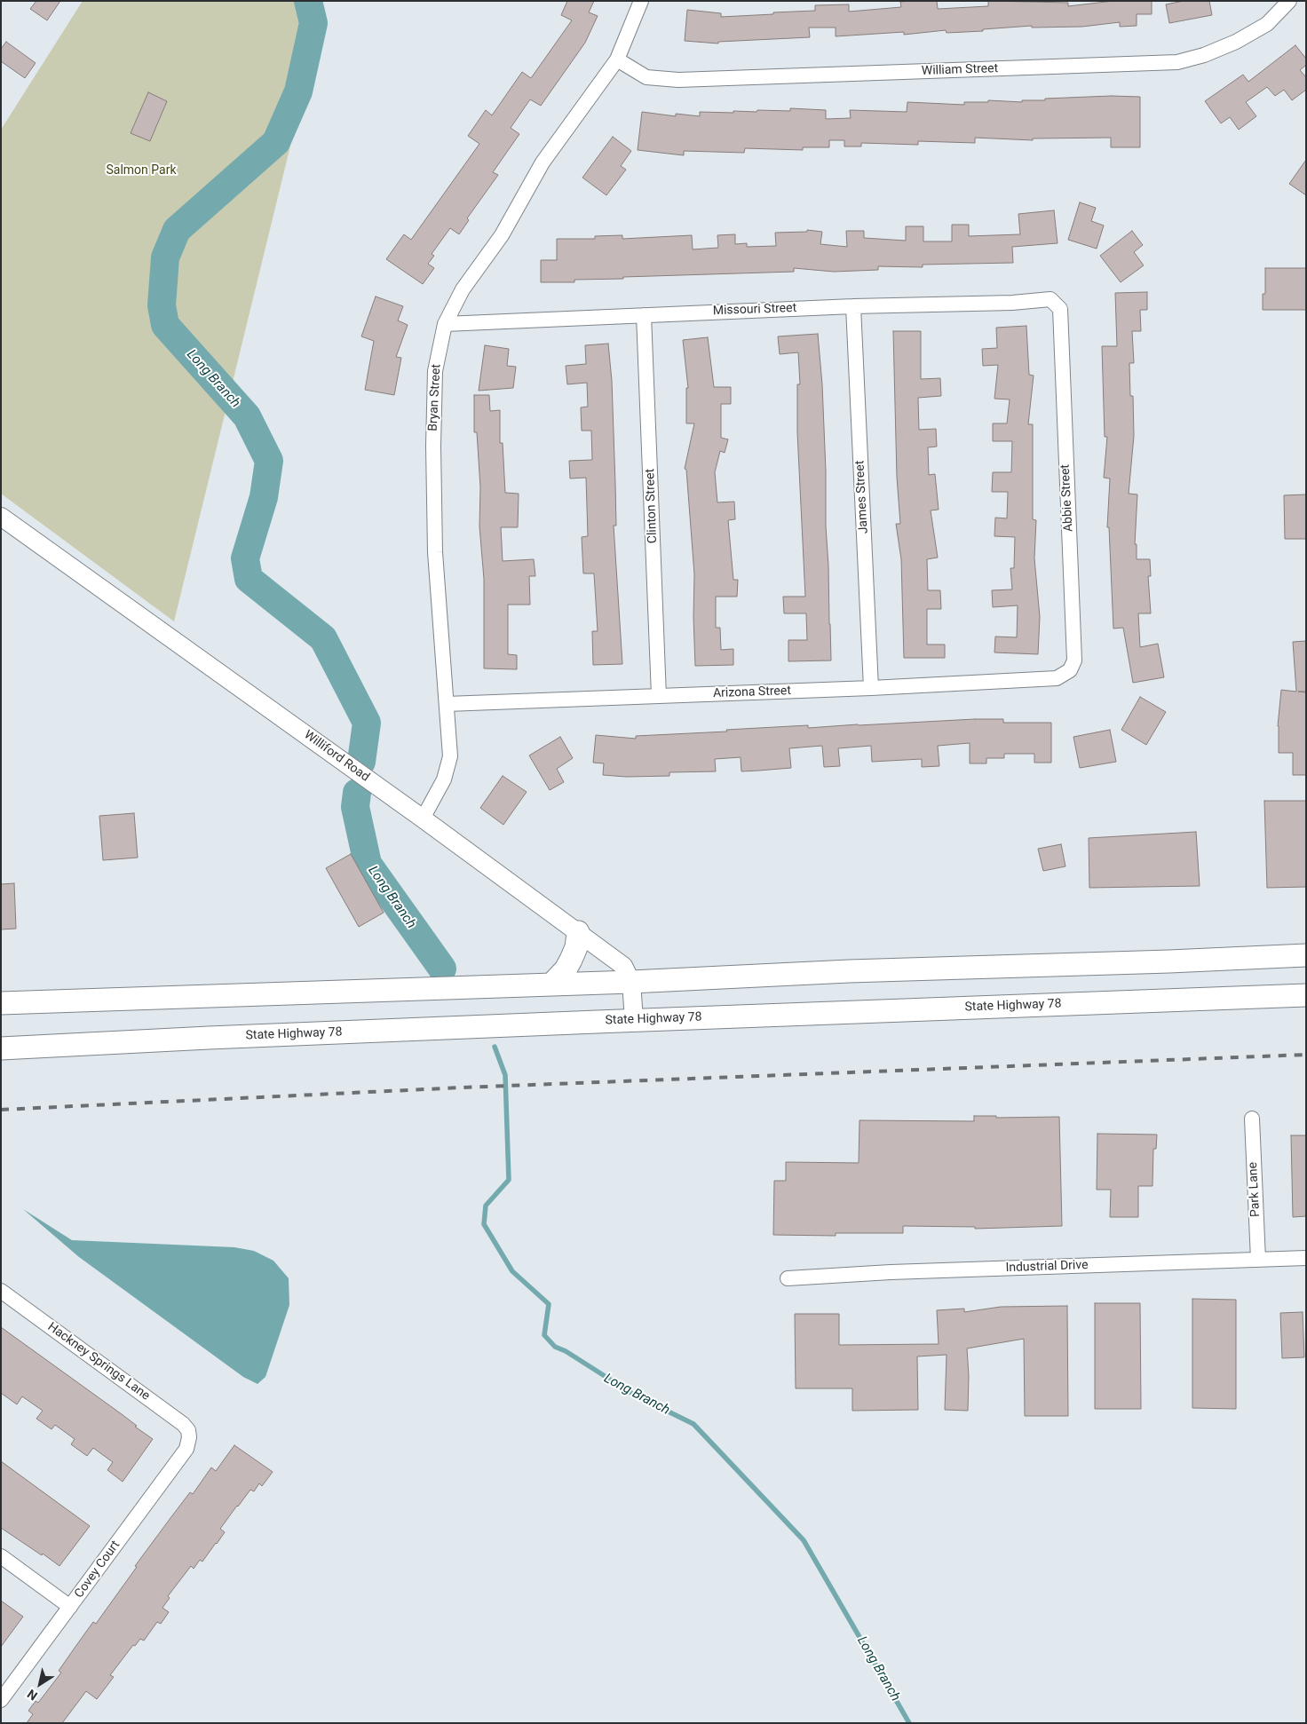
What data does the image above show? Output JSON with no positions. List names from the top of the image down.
{
  "streets": {
    "main road": ["State Highway 78"],
    "street": [
      "William Street",
      "Missouri Street",
      "Bryan Street",
      "James Street",
      "Abbie Street",
      "Clinton Street",
      "Arizona Street",
      "Williford Road",
      "Park Lane",
      "Industrial Drive",
      "Hackney Springs Lane",
      "Covey Court"
    ]
  },
  "crossings": [
    ["William Street", "Bryan Street"],
    ["Missouri Street", "Bryan Street"],
    ["Missouri Street", "James Street"],
    ["Missouri Street", "Abbie Street"],
    ["Missouri Street", "Clinton Street"],
    ["Bryan Street", "Arizona Street"],
    ["Bryan Street", "Williford Road"],
    ["James Street", "Arizona Street"],
    ["Abbie Street", "Arizona Street"],
    ["Clinton Street", "Arizona Street"],
    ["Williford Road", "State Highway 78"],
    ["Park Lane", "Industrial Drive"],
    ["Hackney Springs Lane", "Covey Court"]
  ],
  "water": ["Long Branch"],
  "parks": ["Salmon Park"],
  "north": "bottom left"
}
